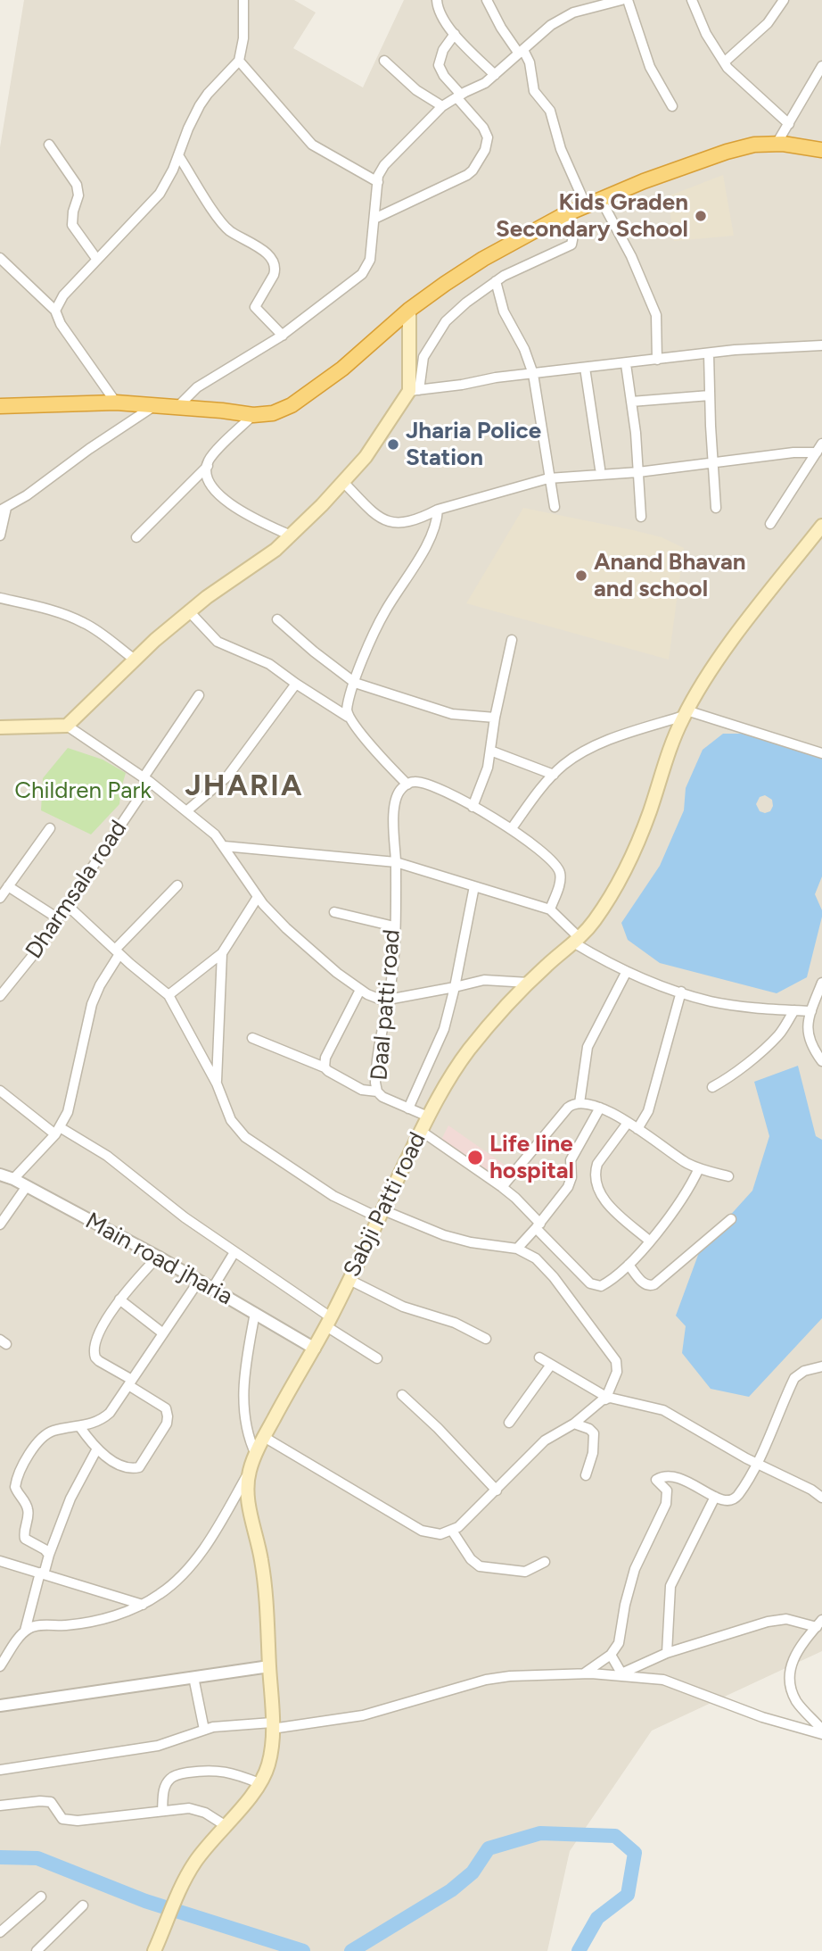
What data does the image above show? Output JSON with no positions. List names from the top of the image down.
{
  "streets": {
    "main road": ["Sabji Patti road"],
    "street": ["Dharmsala road", "Daal patti road", "Main road jharia"]
  },
  "crossings": [
    ["Daal patti road", "Sabji Patti road"],
    ["Sabji Patti road", "Main road jharia"]
  ],
  "districts": ["JHARIA"],
  "parks": ["Children Park"],
  "places": [
    "Kids Graden Secondary School",
    "Jharia Police Station",
    "Anand Bhavan and school",
    "Life line hospital"
  ]
}
